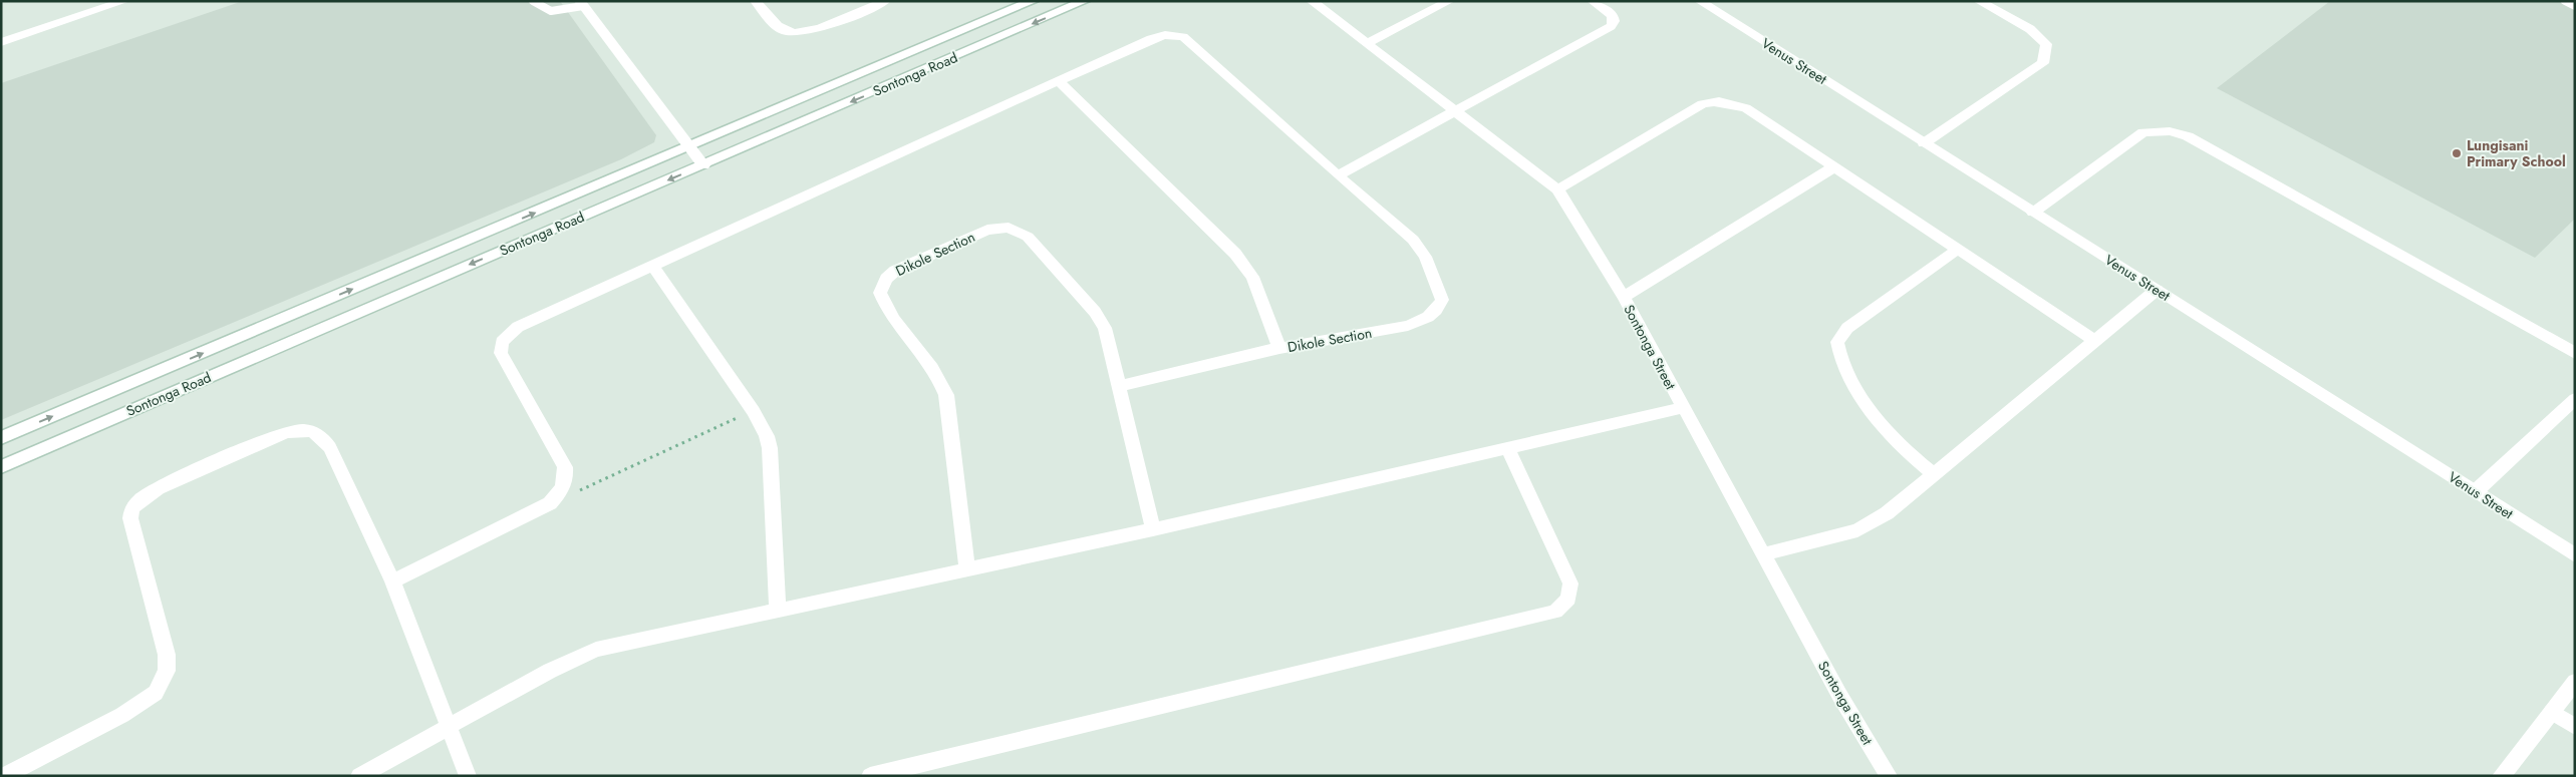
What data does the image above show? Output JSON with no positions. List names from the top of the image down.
{
  "streets": {
    "street": [
      "Venus Street",
      "Sontonga Road",
      "Dikole Section",
      "Sontonga Street"
    ]
  },
  "places": ["Lungisani Primary School"]
}
